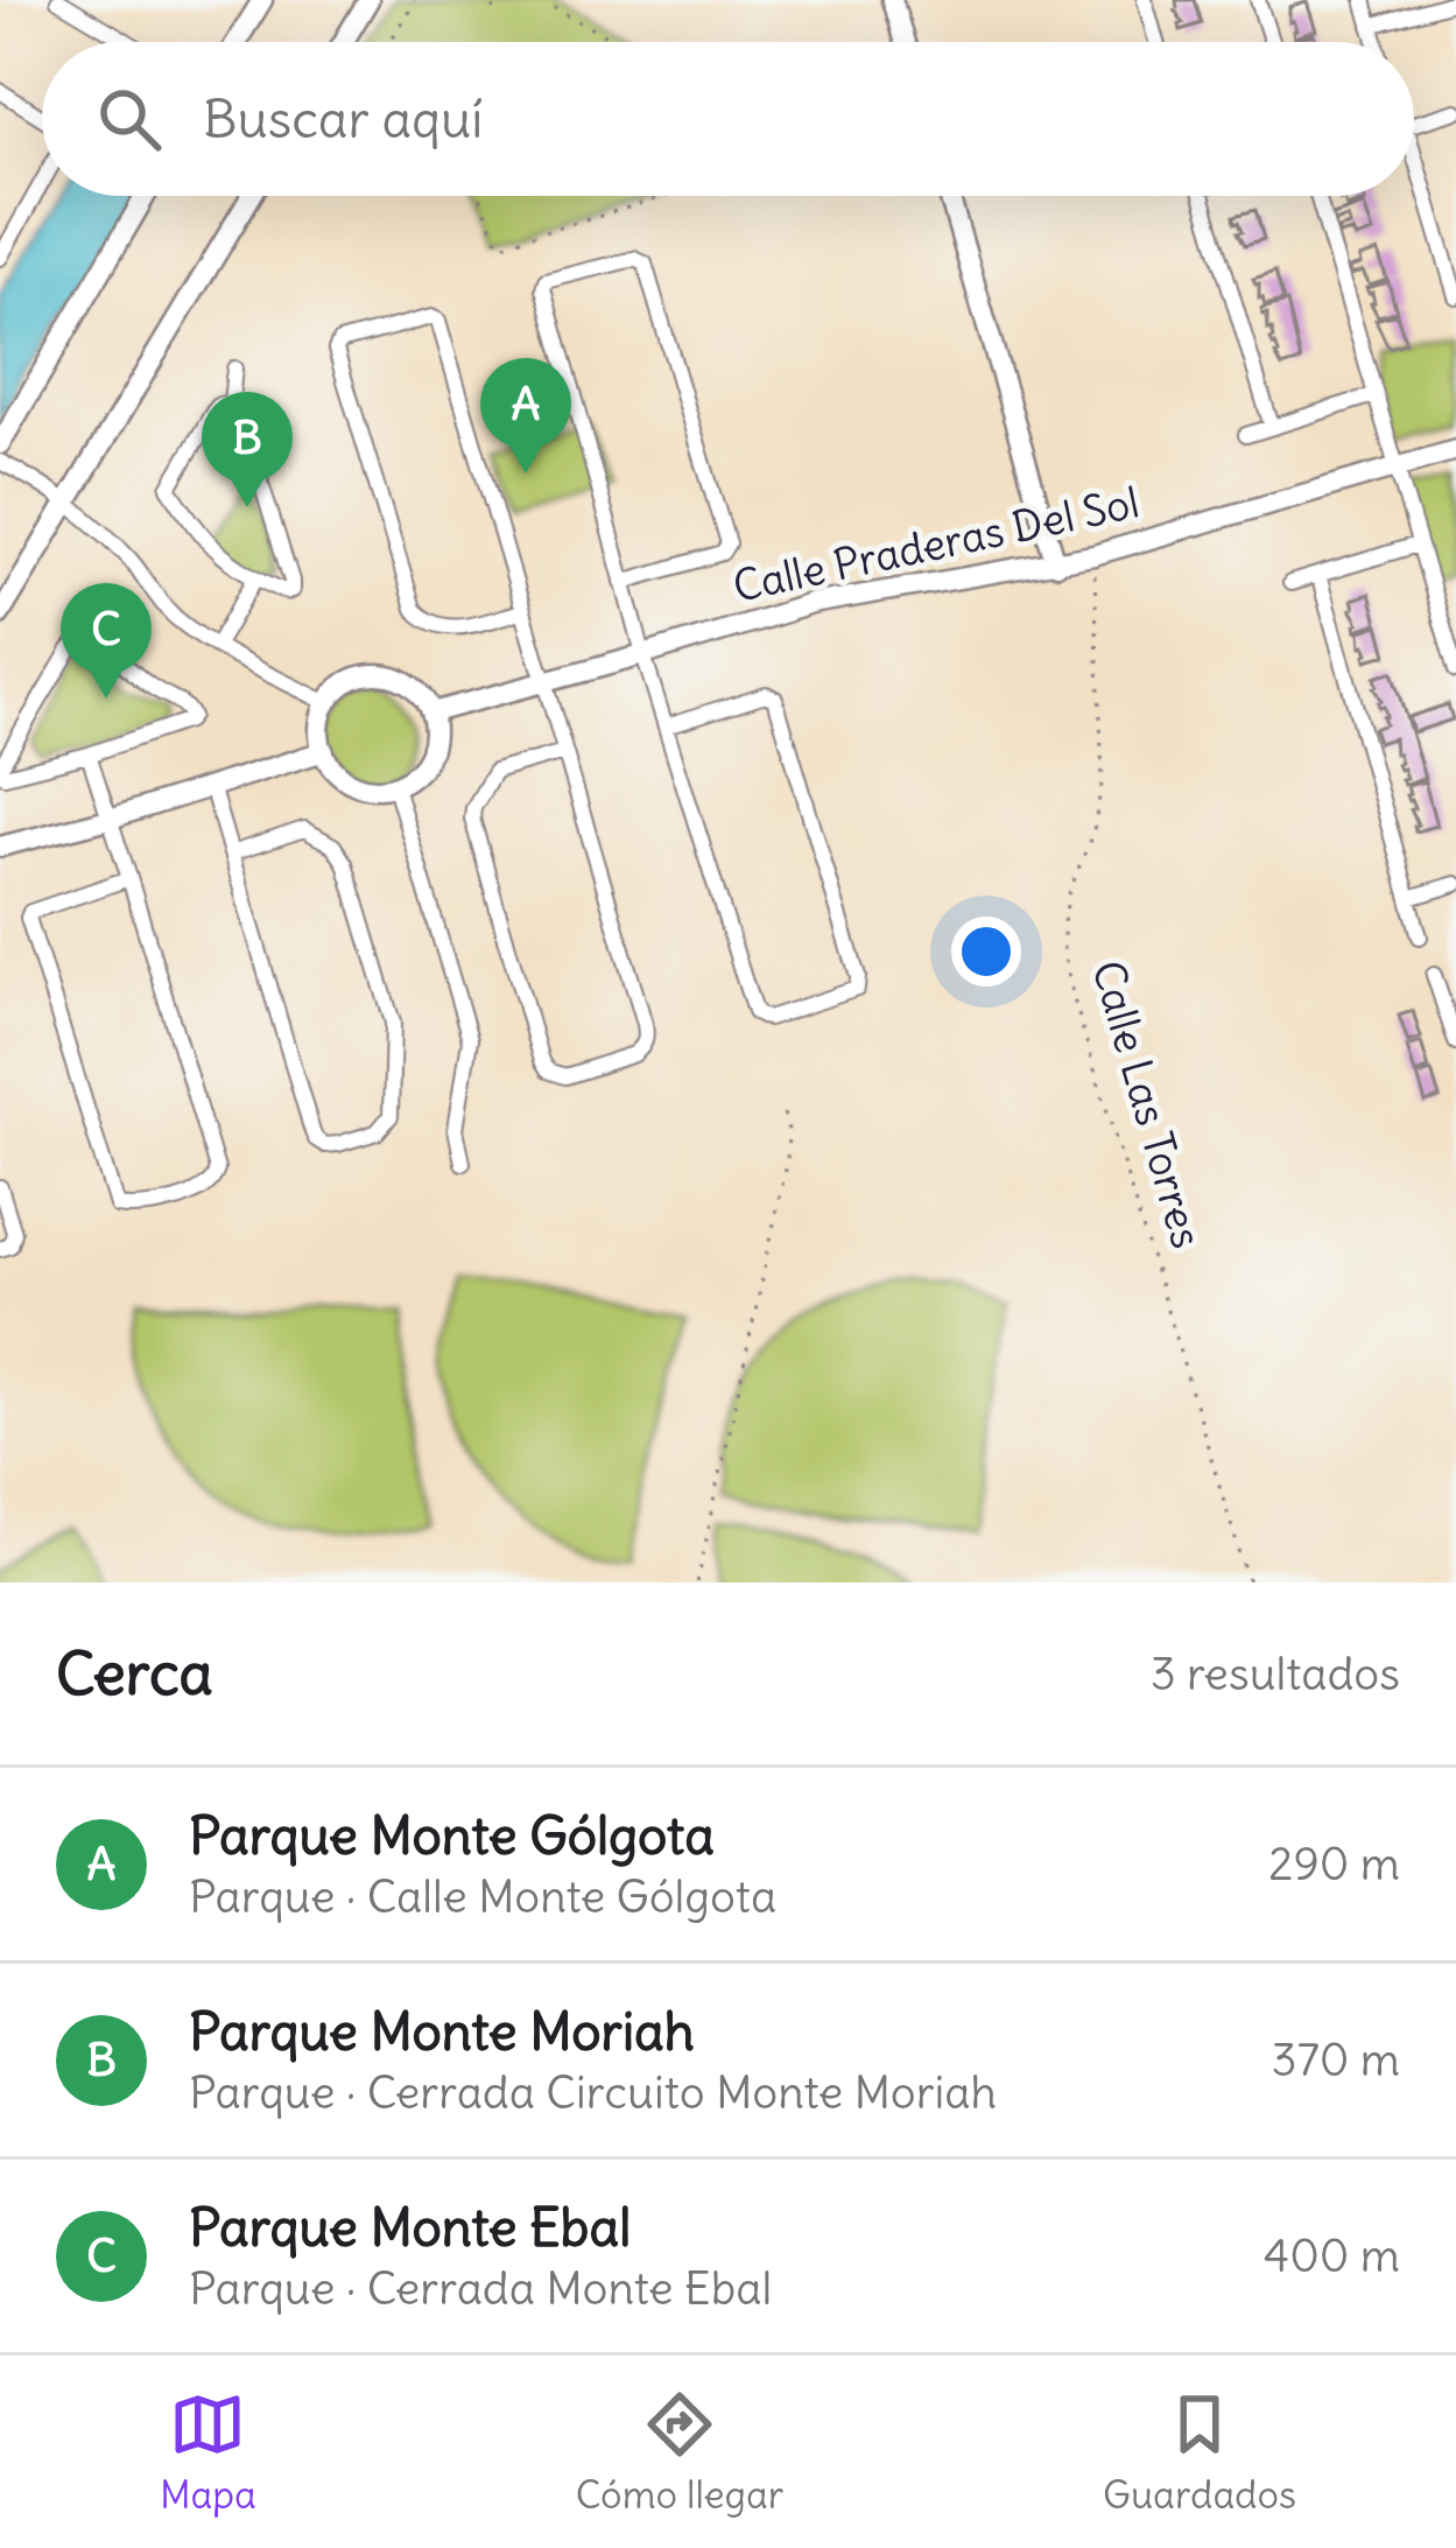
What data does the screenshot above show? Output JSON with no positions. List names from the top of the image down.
{
  "streets": {
    "street": ["Calle Praderas Del Sol"],
    "path": ["Calle Las Torres"]
  },
  "crossings": [
    ["Calle Praderas Del Sol", "Calle Las Torres"]
  ],
  "page": {
    "search": "Buscar aquí",
    "pins": ["A", "B", "C"],
    "heading": ["Cerca", "3 resultados"],
    "list": [
      {
        "mark": "A",
        "name": "Parque Monte Gólgota",
        "note": "Parque · Calle Monte Gólgota",
        "value": "290 m"
      },
      {
        "mark": "B",
        "name": "Parque Monte Moriah",
        "note": "Parque · Cerrada Circuito Monte Moriah",
        "value": "370 m"
      },
      {
        "mark": "C",
        "name": "Parque Monte Ebal",
        "note": "Parque · Cerrada Monte Ebal",
        "value": "400 m"
      }
    ],
    "nav": ["Mapa", "Cómo llegar", "Guardados"]
  }
}
